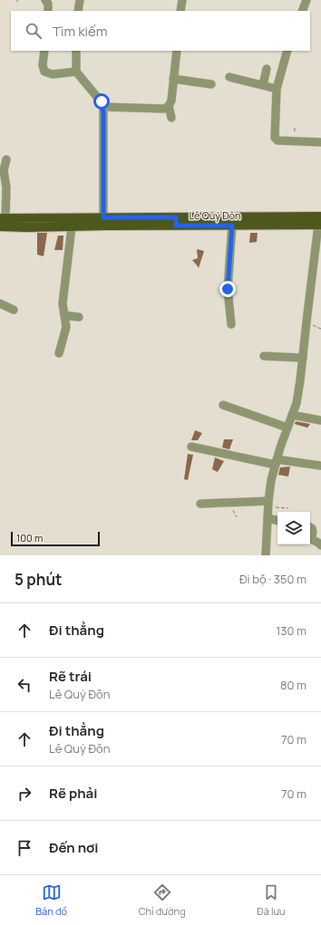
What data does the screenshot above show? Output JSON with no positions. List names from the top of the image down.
{
  "streets": {
    "main road": ["Lê Quý Đôn"]
  },
  "scale_bar": "100 m",
  "page": {
    "search": "Tìm kiếm",
    "scale": "100 m",
    "heading": ["5 phút", "Đi bộ · 350 m"],
    "list": [
      ["Đi thẳng", "130 m"],
      ["Rẽ trái", "Lê Quý Đôn", "80 m"],
      ["Đi thẳng", "Lê Quý Đôn", "70 m"],
      ["Rẽ phải", "70 m"],
      "Đến nơi"
    ],
    "nav": ["Bản đồ", "Chỉ đường", "Đã lưu"]
  }
}
